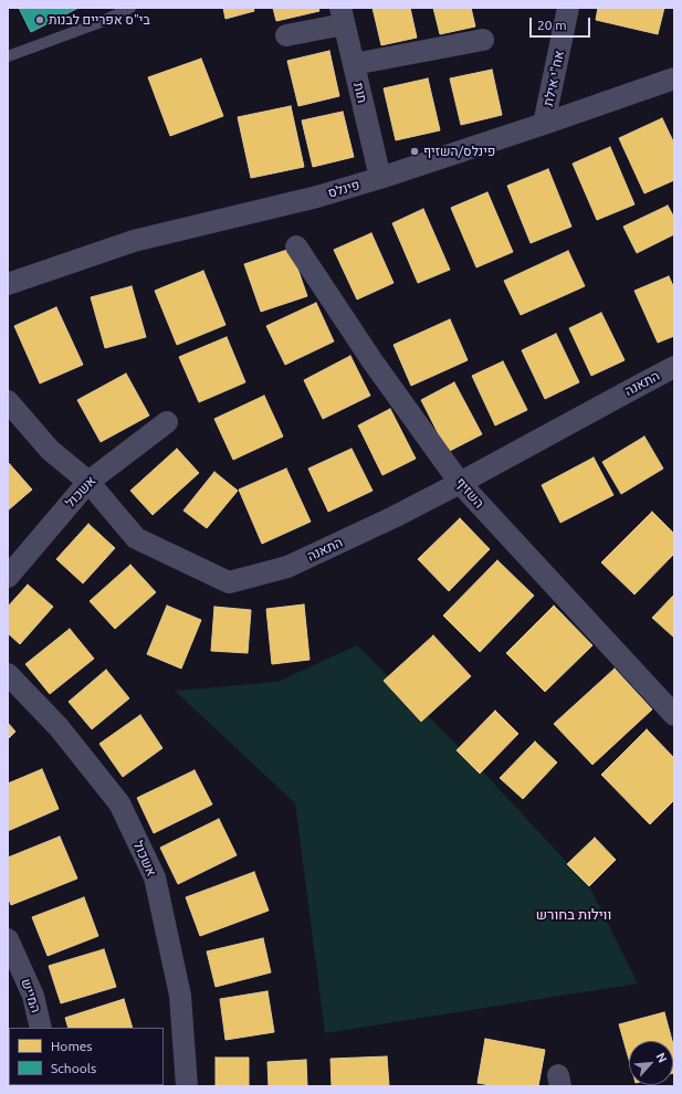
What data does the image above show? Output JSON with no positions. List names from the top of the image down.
{
  "streets": {
    "street": [
      "אח\"י אילת",
      "תות",
      "פינלס",
      "התאנה",
      "אשכול",
      "השזיף",
      "המייש"
    ]
  },
  "crossings": [
    ["אח\"י אילת", "פינלס"],
    ["תות", "פינלס"],
    ["התאנה", "אשכול"],
    ["התאנה", "השזיף"]
  ],
  "districts": ["ווילות בחורש"],
  "places": ["בי\"ס אפריים לבנות", "פינלס/השזיף"],
  "legend": ["Homes", "Schools"],
  "scale_bar": "20 m",
  "north": "top right"
}
